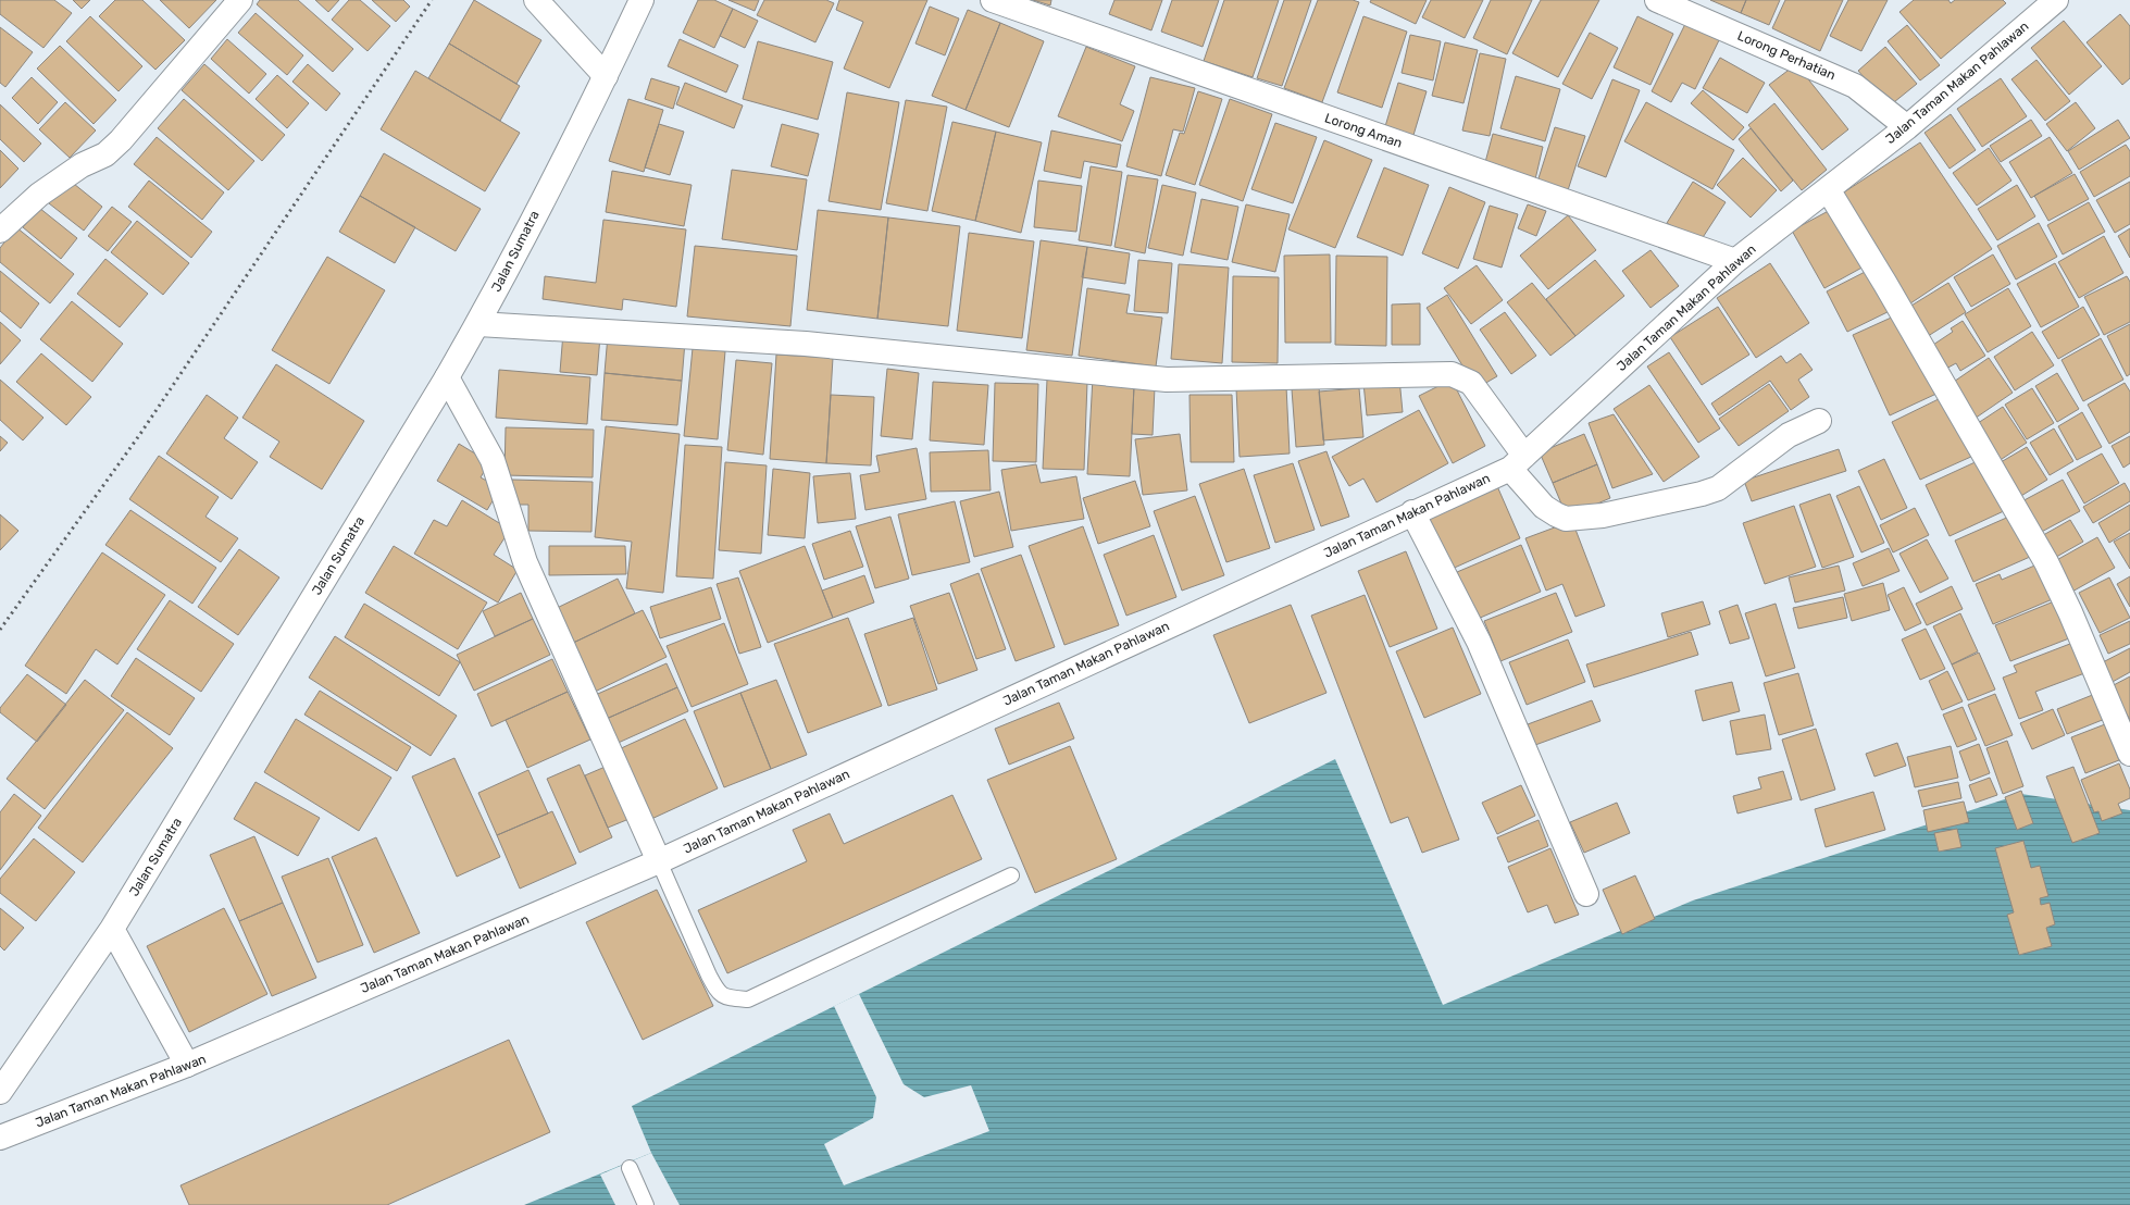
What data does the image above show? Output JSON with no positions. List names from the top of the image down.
{
  "streets": {
    "main road": [
      "Lorong Perhatian",
      "Jalan Taman Makan Pahlawan",
      "Lorong Aman",
      "Jalan Sumatra"
    ]
  },
  "crossings": [
    ["Lorong Perhatian", "Jalan Taman Makan Pahlawan"],
    ["Jalan Taman Makan Pahlawan", "Lorong Aman"]
  ]
}
